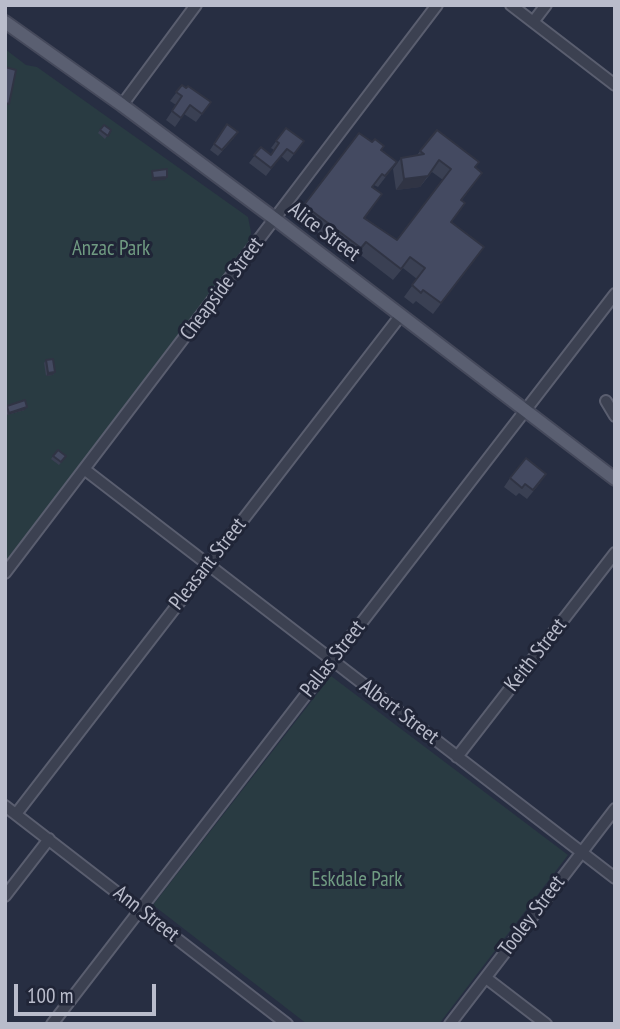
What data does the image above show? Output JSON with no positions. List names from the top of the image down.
{
  "streets": {
    "main road": ["Alice Street"],
    "street": [
      "Cheapside Street",
      "Pleasant Street",
      "Keith Street",
      "Pallas Street",
      "Albert Street",
      "Ann Street",
      "Tooley Street"
    ]
  },
  "crossings": [
    ["Alice Street", "Cheapside Street"],
    ["Alice Street", "Pleasant Street"],
    ["Alice Street", "Pallas Street"],
    ["Cheapside Street", "Albert Street"],
    ["Pleasant Street", "Albert Street"],
    ["Pleasant Street", "Ann Street"],
    ["Keith Street", "Albert Street"],
    ["Pallas Street", "Albert Street"],
    ["Pallas Street", "Ann Street"],
    ["Albert Street", "Tooley Street"]
  ],
  "parks": ["Anzac Park", "Eskdale Park"],
  "scale_bar": "100 m"
}
